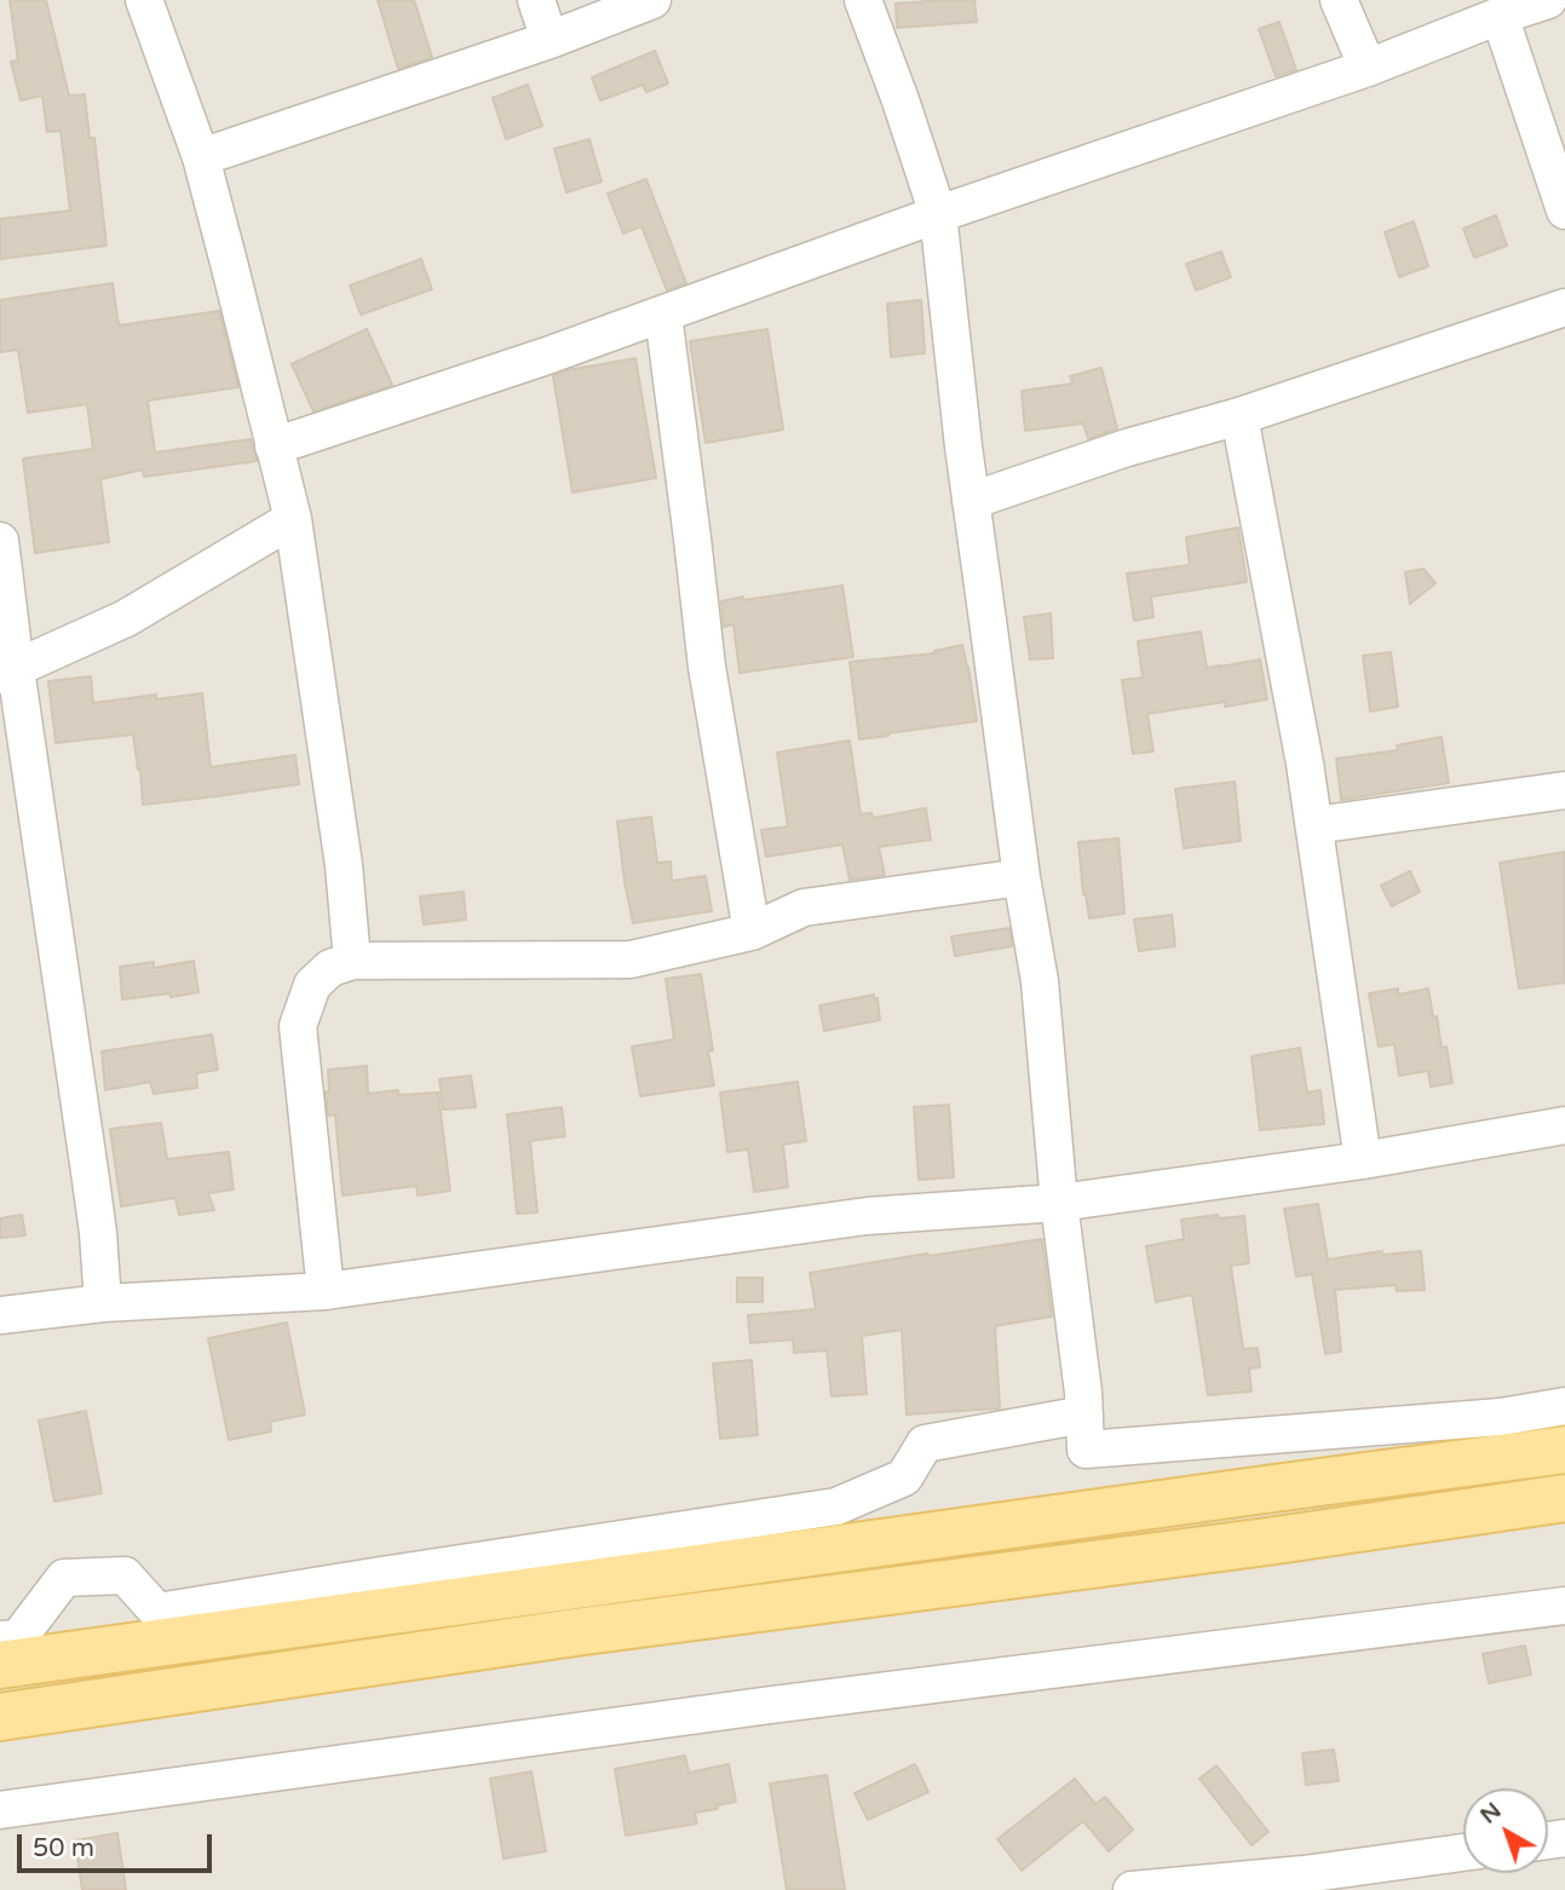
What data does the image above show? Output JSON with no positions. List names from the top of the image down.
{
  "scale_bar": "50 m",
  "north": "top left"
}
